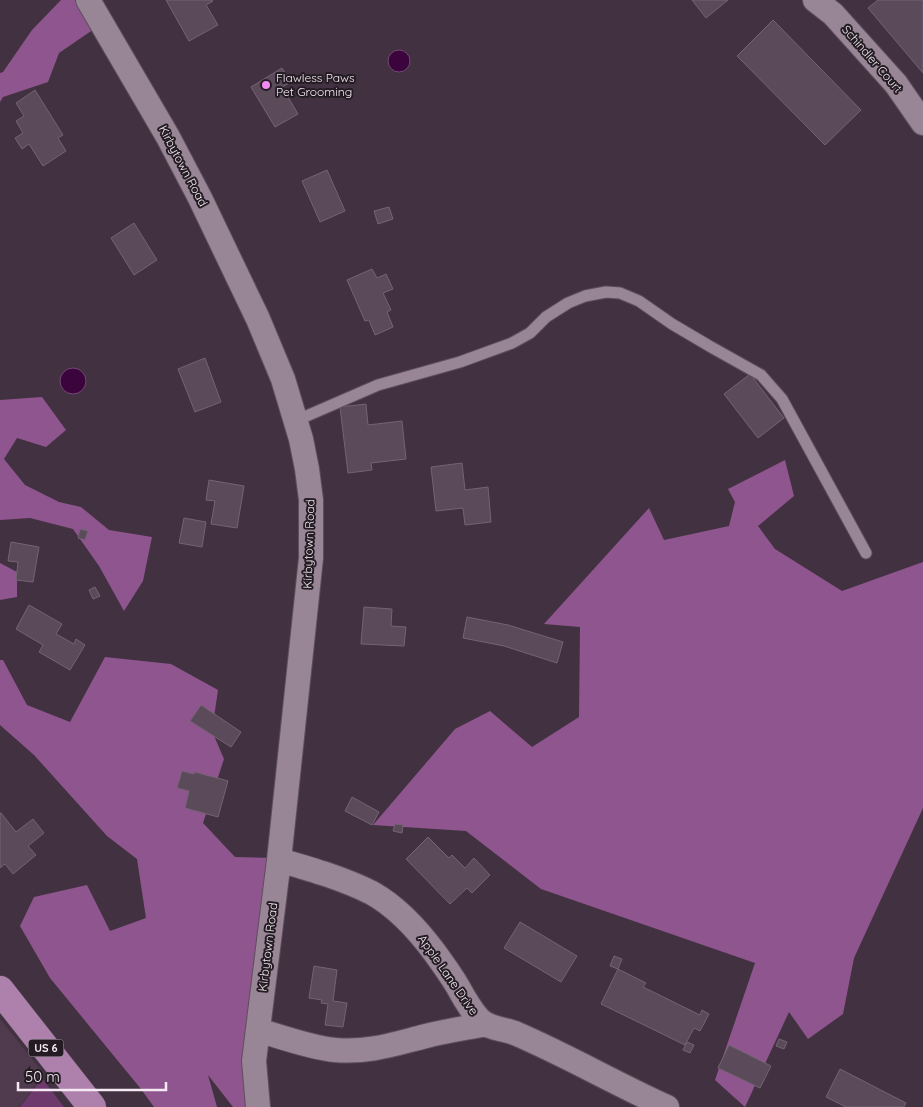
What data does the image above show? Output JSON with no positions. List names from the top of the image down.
{
  "streets": {
    "main road": ["US 6"],
    "street": ["Schindler Court", "Kirbytown Road", "Apple Lane Drive"]
  },
  "crossings": [
    ["Kirbytown Road", "Apple Lane Drive"]
  ],
  "places": ["Flawless Paws Pet Grooming"],
  "scale_bar": "50 m"
}
